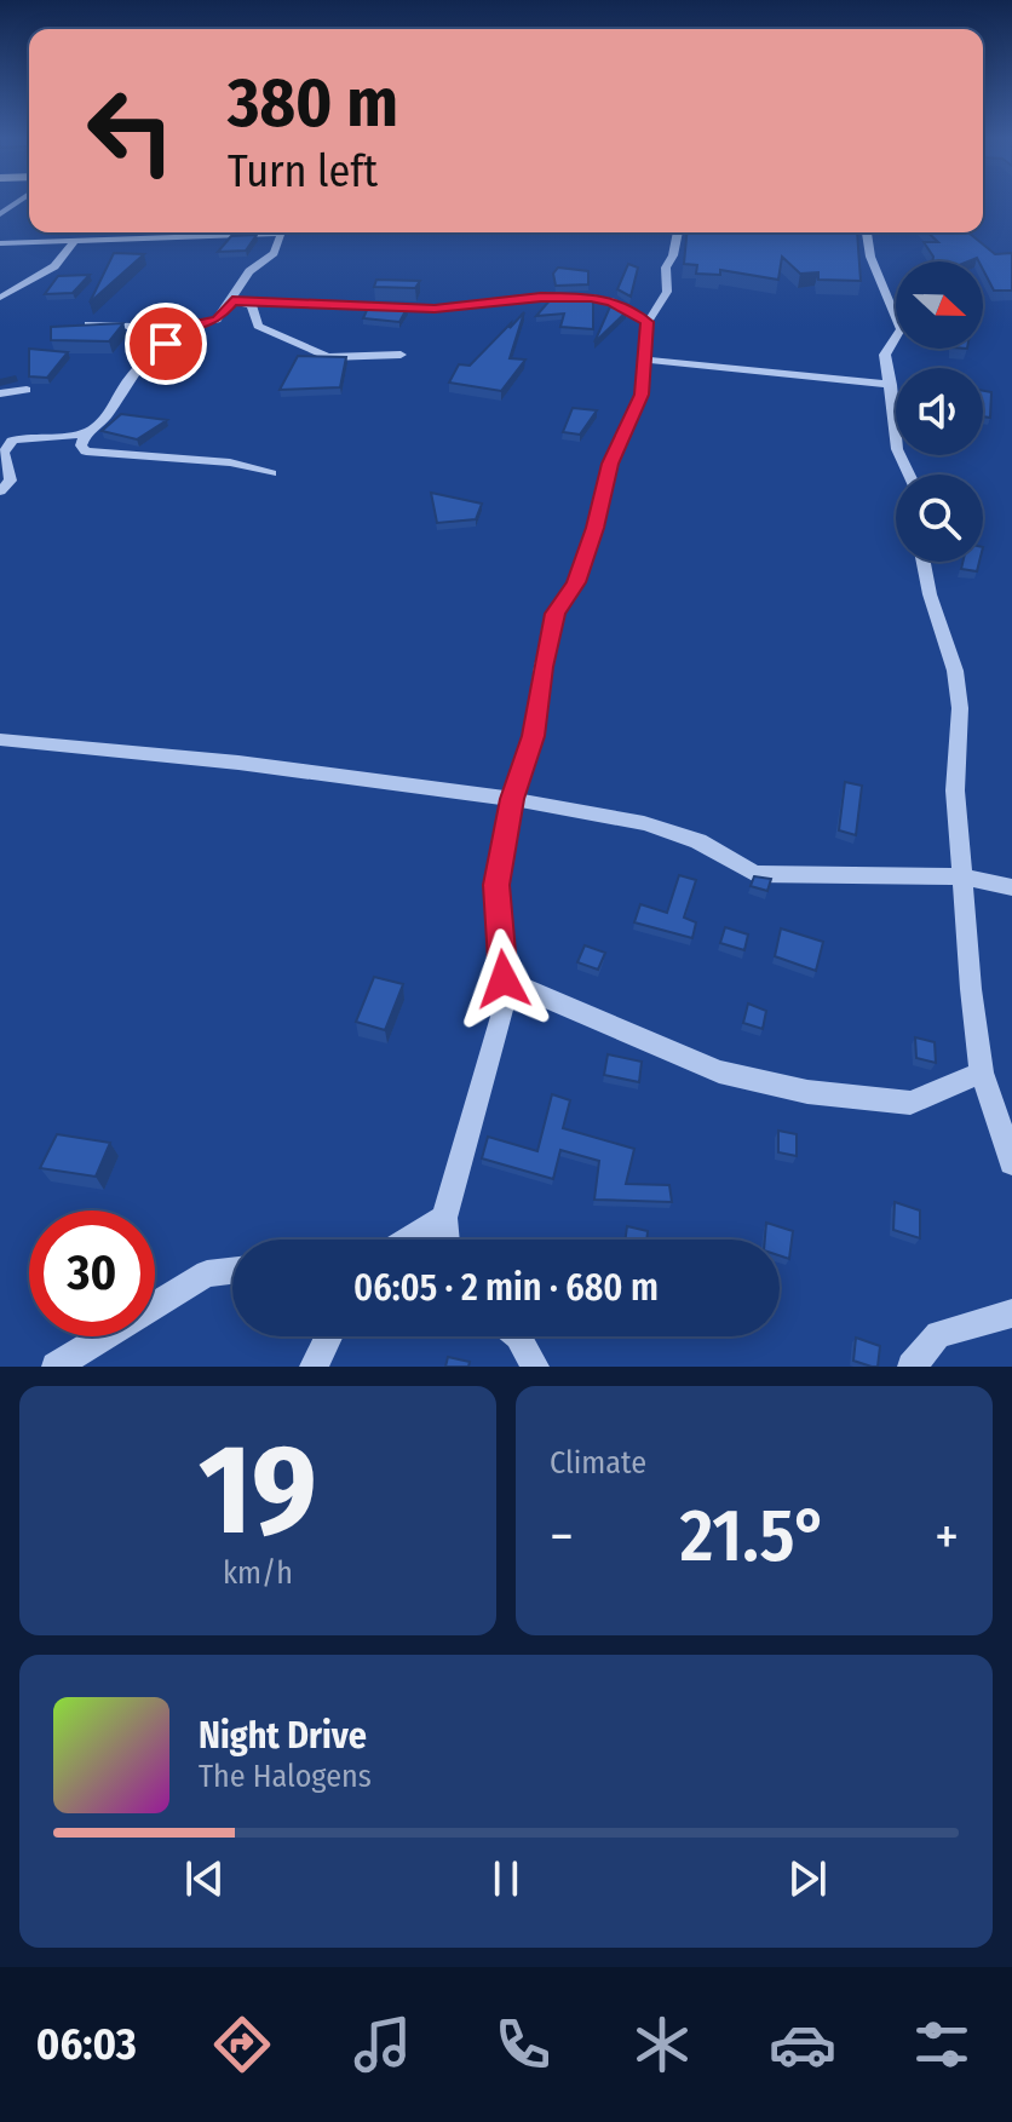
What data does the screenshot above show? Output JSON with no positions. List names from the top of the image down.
{
  "north": "right",
  "page": {
    "turn": ["380 m", "Turn left"],
    "limit": "30",
    "trip": "06:05 · 2 min · 680 m",
    "tile": [
      ["19", "km/h"],
      "Climate"
    ],
    "heat": ["−", "21.5°", "+"],
    "song": ["Night Drive", "The Halogens"],
    "tabs": "06:03"
  }
}
